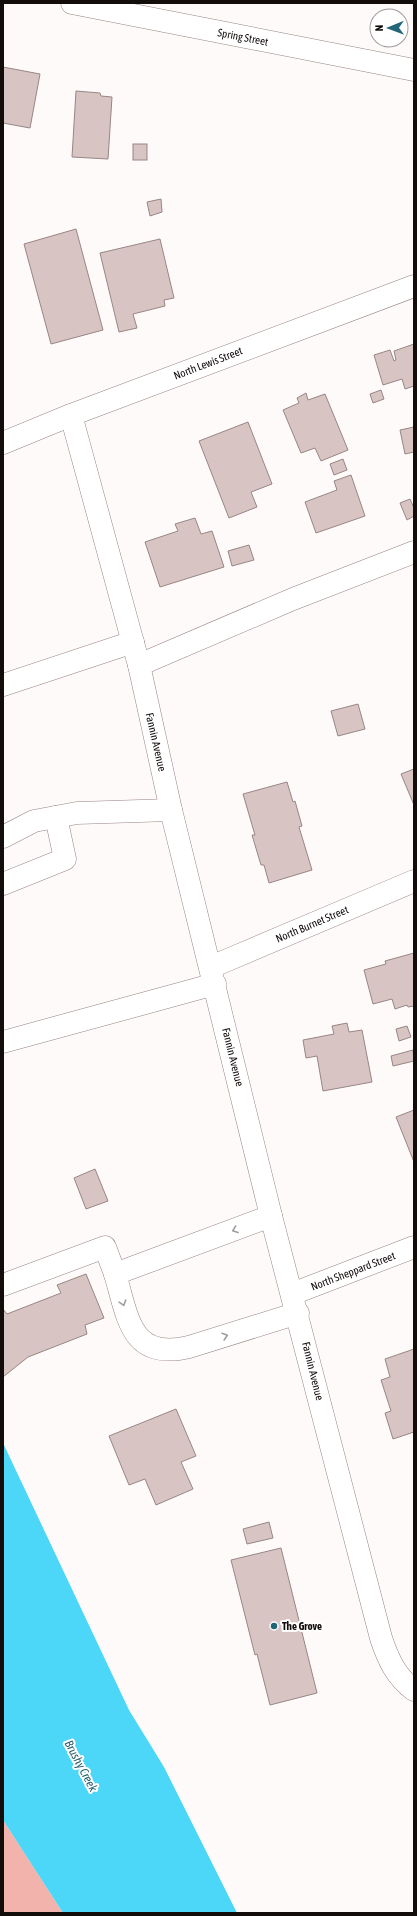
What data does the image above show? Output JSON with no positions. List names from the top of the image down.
{
  "streets": {
    "street": [
      "Spring Street",
      "North Lewis Street",
      "Fannin Avenue",
      "North Burnet Street",
      "North Sheppard Street"
    ]
  },
  "crossings": [
    ["North Lewis Street", "Fannin Avenue"],
    ["Fannin Avenue", "North Burnet Street"],
    ["Fannin Avenue", "North Sheppard Street"]
  ],
  "water": ["Brushy Creek"],
  "places": ["The Grove"],
  "north": "left"
}
